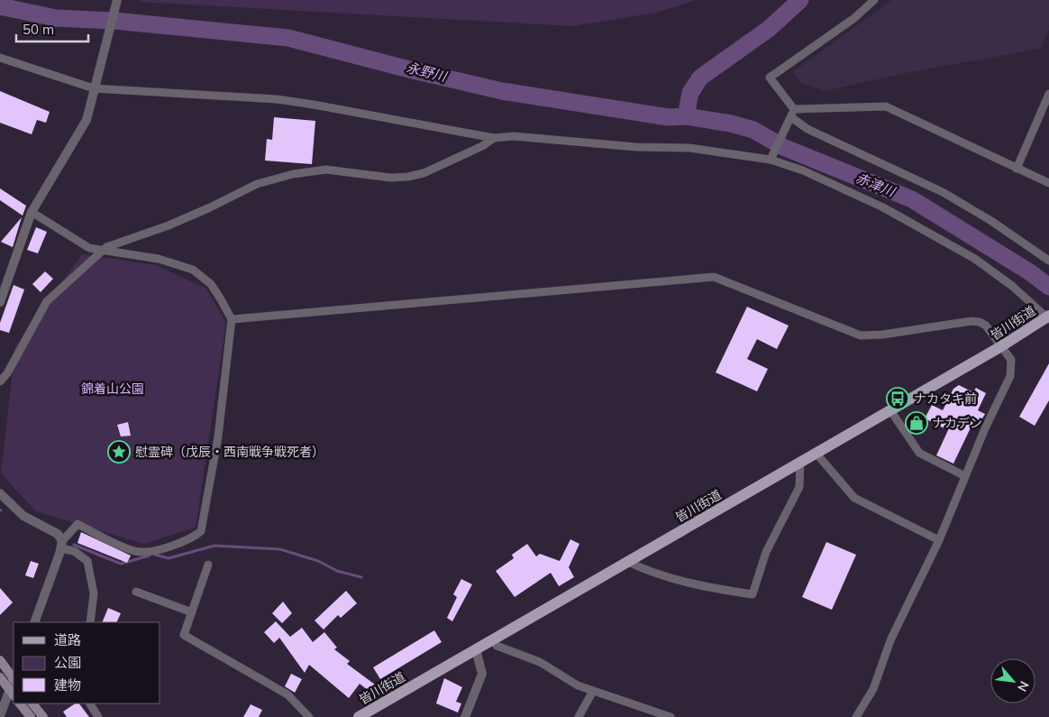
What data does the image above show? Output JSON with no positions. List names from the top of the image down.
{
  "streets": {
    "main road": ["皆川街道"]
  },
  "water": ["永野川", "赤津川"],
  "parks": ["錦着山公園"],
  "places": {
    "bus stop": ["ナカタキ前"],
    "shop": ["ナカデン"],
    "place": ["慰霊碑（戊辰・西南戦争戦死者）"]
  },
  "legend": ["道路", "公園", "建物"],
  "scale_bar": "50 m",
  "north": "bottom right"
}
